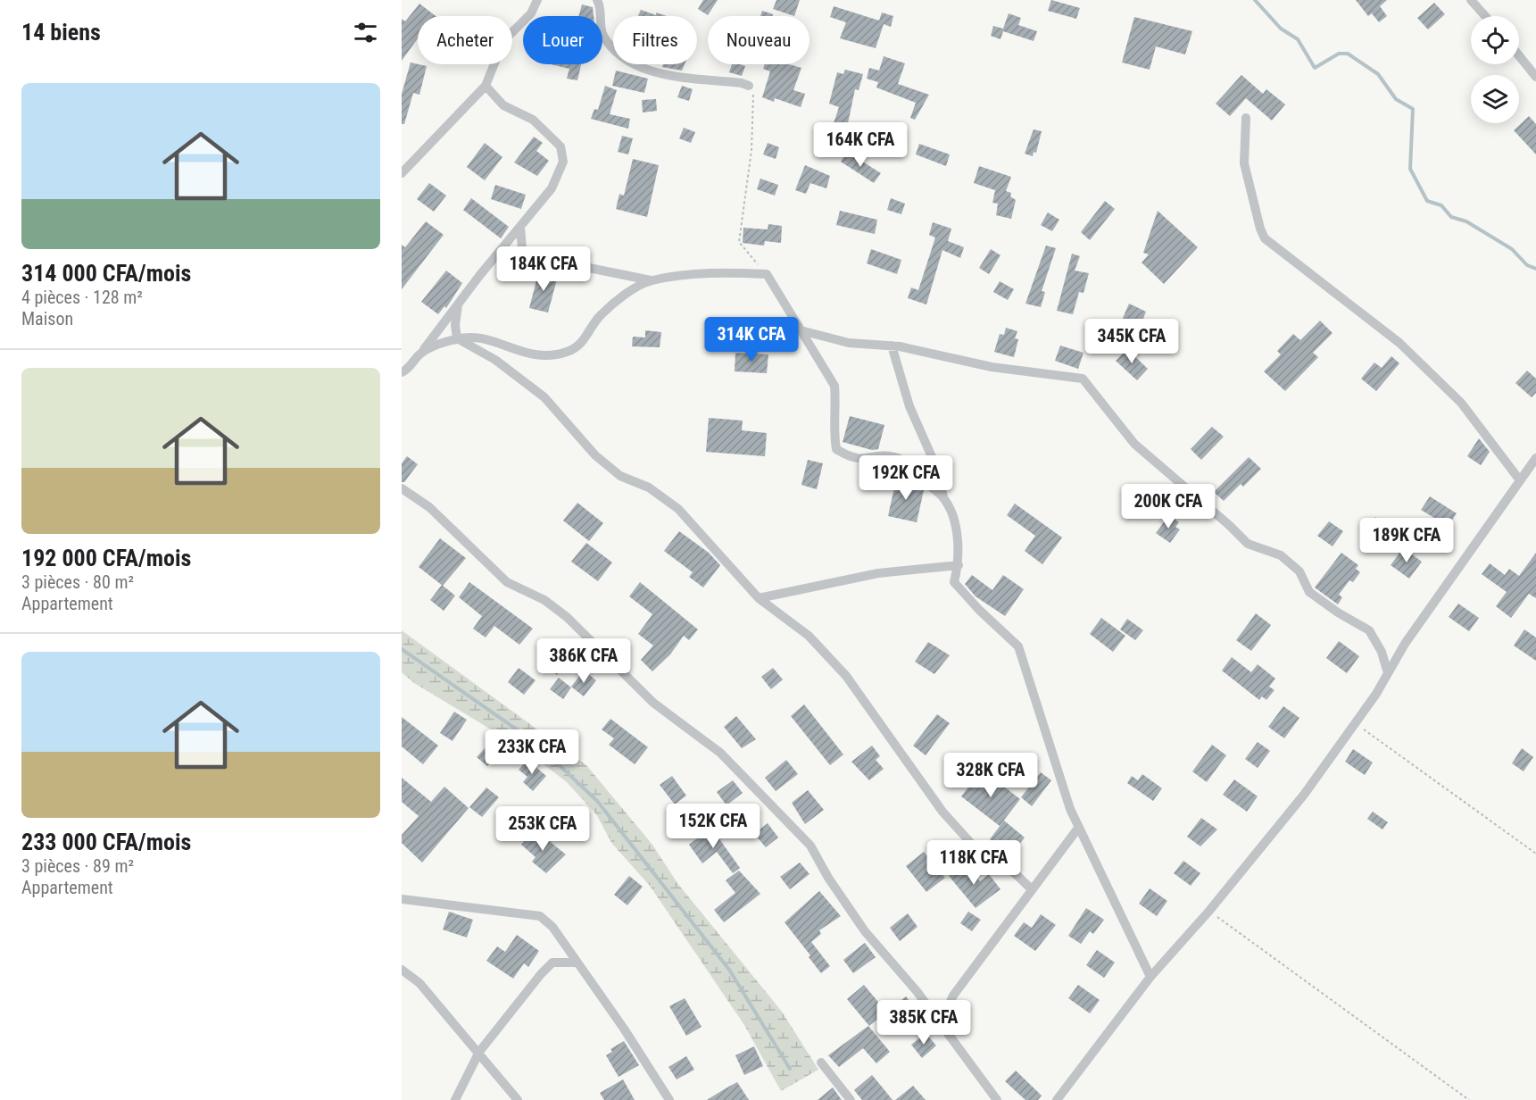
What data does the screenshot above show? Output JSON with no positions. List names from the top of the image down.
{
  "page": {
    "heading": "14 biens",
    "chip": [
      "Acheter",
      "Louer",
      "Filtres",
      "Nouveau"
    ],
    "list": [
      {
        "name": "314 000 CFA/mois",
        "note": "4 pièces · 128 m² · Maison"
      },
      {
        "name": "192 000 CFA/mois",
        "note": "3 pièces · 80 m² · Appartement"
      },
      {
        "name": "233 000 CFA/mois",
        "note": "3 pièces · 89 m² · Appartement"
      }
    ],
    "price": [
      "164K CFA",
      "184K CFA",
      "314K CFA",
      "345K CFA",
      "192K CFA",
      "200K CFA",
      "189K CFA",
      "386K CFA",
      "233K CFA",
      "328K CFA",
      "152K CFA",
      "253K CFA",
      "118K CFA",
      "385K CFA"
    ]
  }
}
